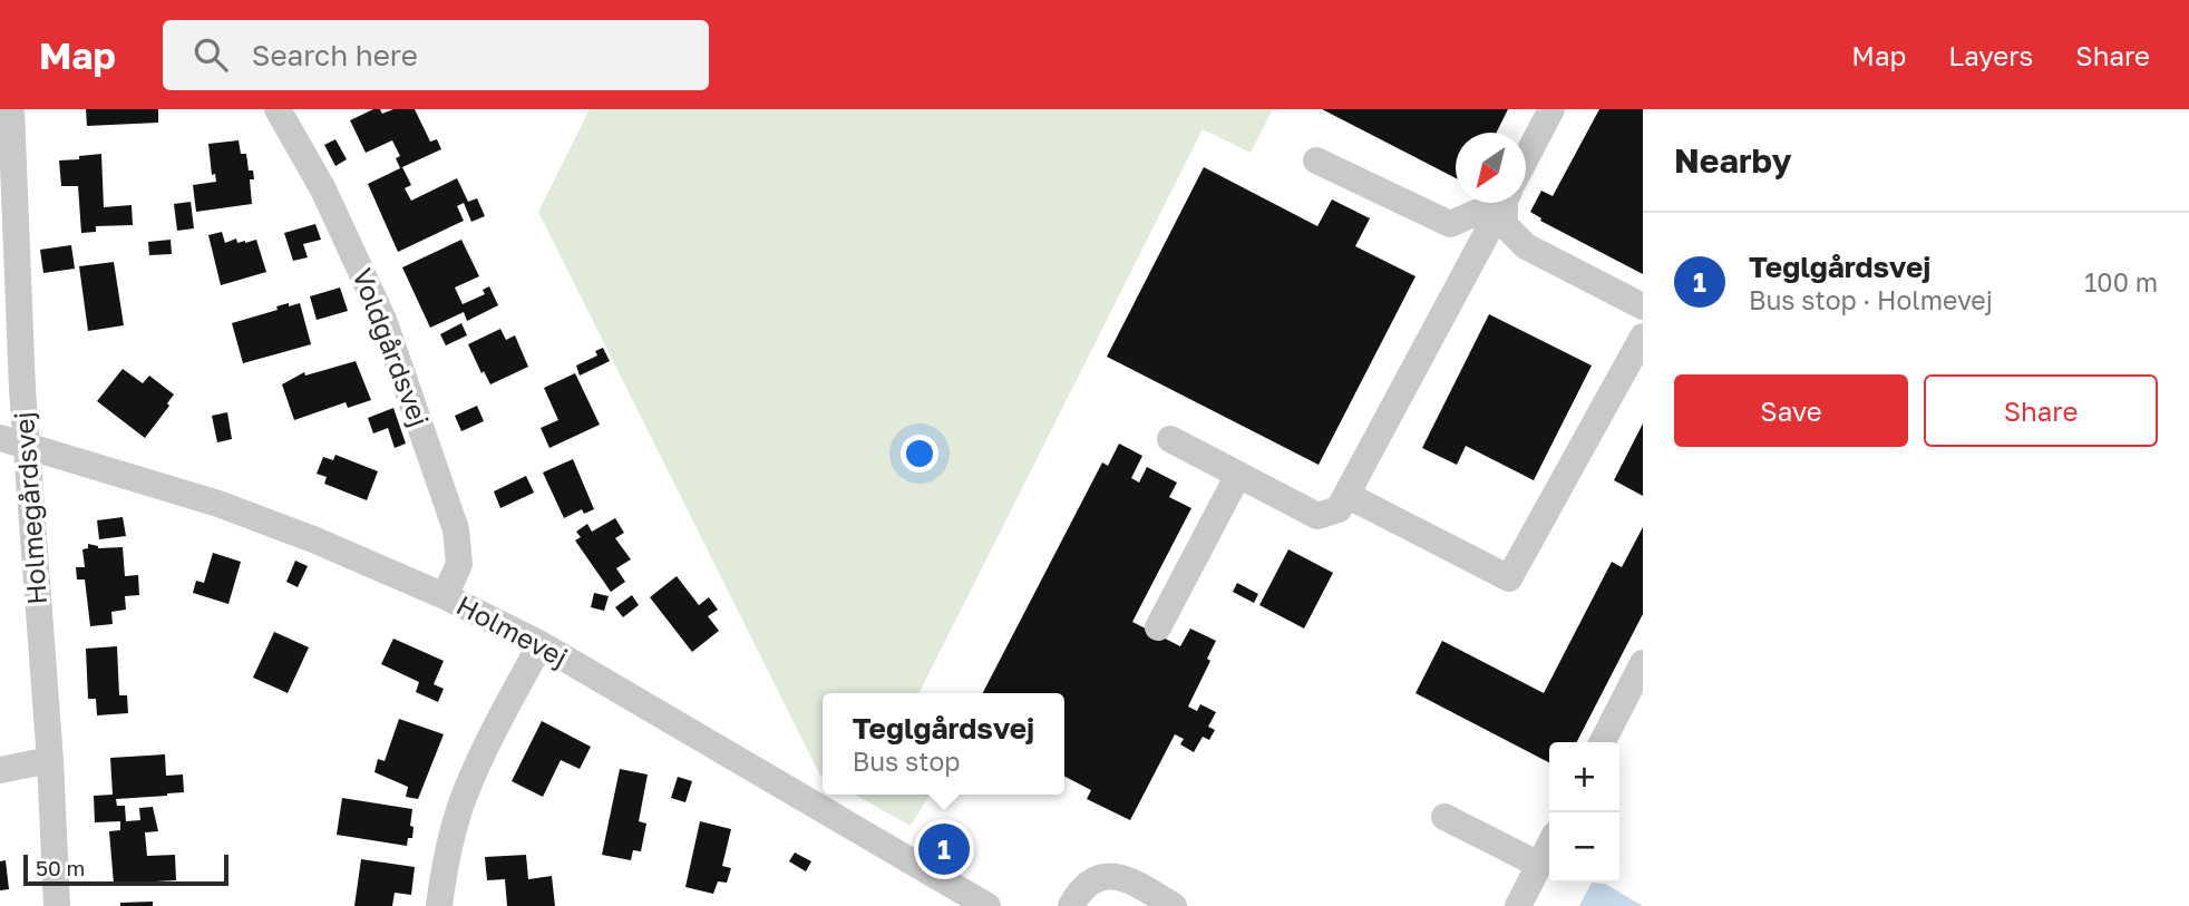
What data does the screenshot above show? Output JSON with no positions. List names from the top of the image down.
{
  "streets": {
    "street": ["Voldgårdsvej", "Holmegårdsvej", "Holmevej"]
  },
  "crossings": [
    ["Voldgårdsvej", "Holmevej"],
    ["Holmegårdsvej", "Holmevej"]
  ],
  "scale_bar": "50 m",
  "north": "bottom left",
  "page": {
    "header": "Map",
    "search": "Search here",
    "nav": ["Map", "Layers", "Share"],
    "heading": "Nearby",
    "list": [
      {
        "mark": "1",
        "name": "Teglgårdsvej",
        "note": "Bus stop · Holmevej",
        "value": "100 m"
      }
    ],
    "buttons": ["Save", "Share"],
    "popup": ["Teglgårdsvej", "Bus stop"],
    "map_buttons": ["+", "−"],
    "pins": "1",
    "scale": "50 m"
  }
}
